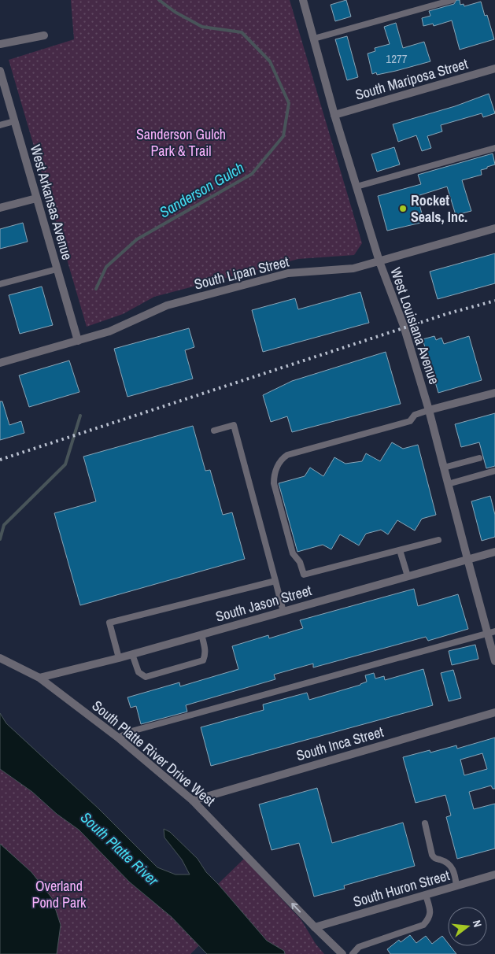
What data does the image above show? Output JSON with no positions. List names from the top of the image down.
{
  "streets": {
    "street": [
      "South Mariposa Street",
      "West Arkansas Avenue",
      "South Lipan Street",
      "West Louisiana Avenue",
      "South Jason Street",
      "South Inca Street",
      "South Platte River Drive West",
      "South Huron Street"
    ]
  },
  "crossings": [
    ["South Mariposa Street", "West Louisiana Avenue"],
    ["West Arkansas Avenue", "South Lipan Street"],
    ["South Lipan Street", "West Louisiana Avenue"],
    ["West Louisiana Avenue", "South Jason Street"],
    ["South Jason Street", "South Platte River Drive West"],
    ["South Inca Street", "South Platte River Drive West"],
    ["South Platte River Drive West", "South Huron Street"]
  ],
  "one_way": ["South Platte River Drive West"],
  "water": ["Sanderson Gulch", "South Platte River"],
  "parks": ["Sanderson Gulch Park & Trail", "Overland Pond Park"],
  "places": ["Rocket Seals, Inc."],
  "house_numbers": ["1277"],
  "north": "right"
}
